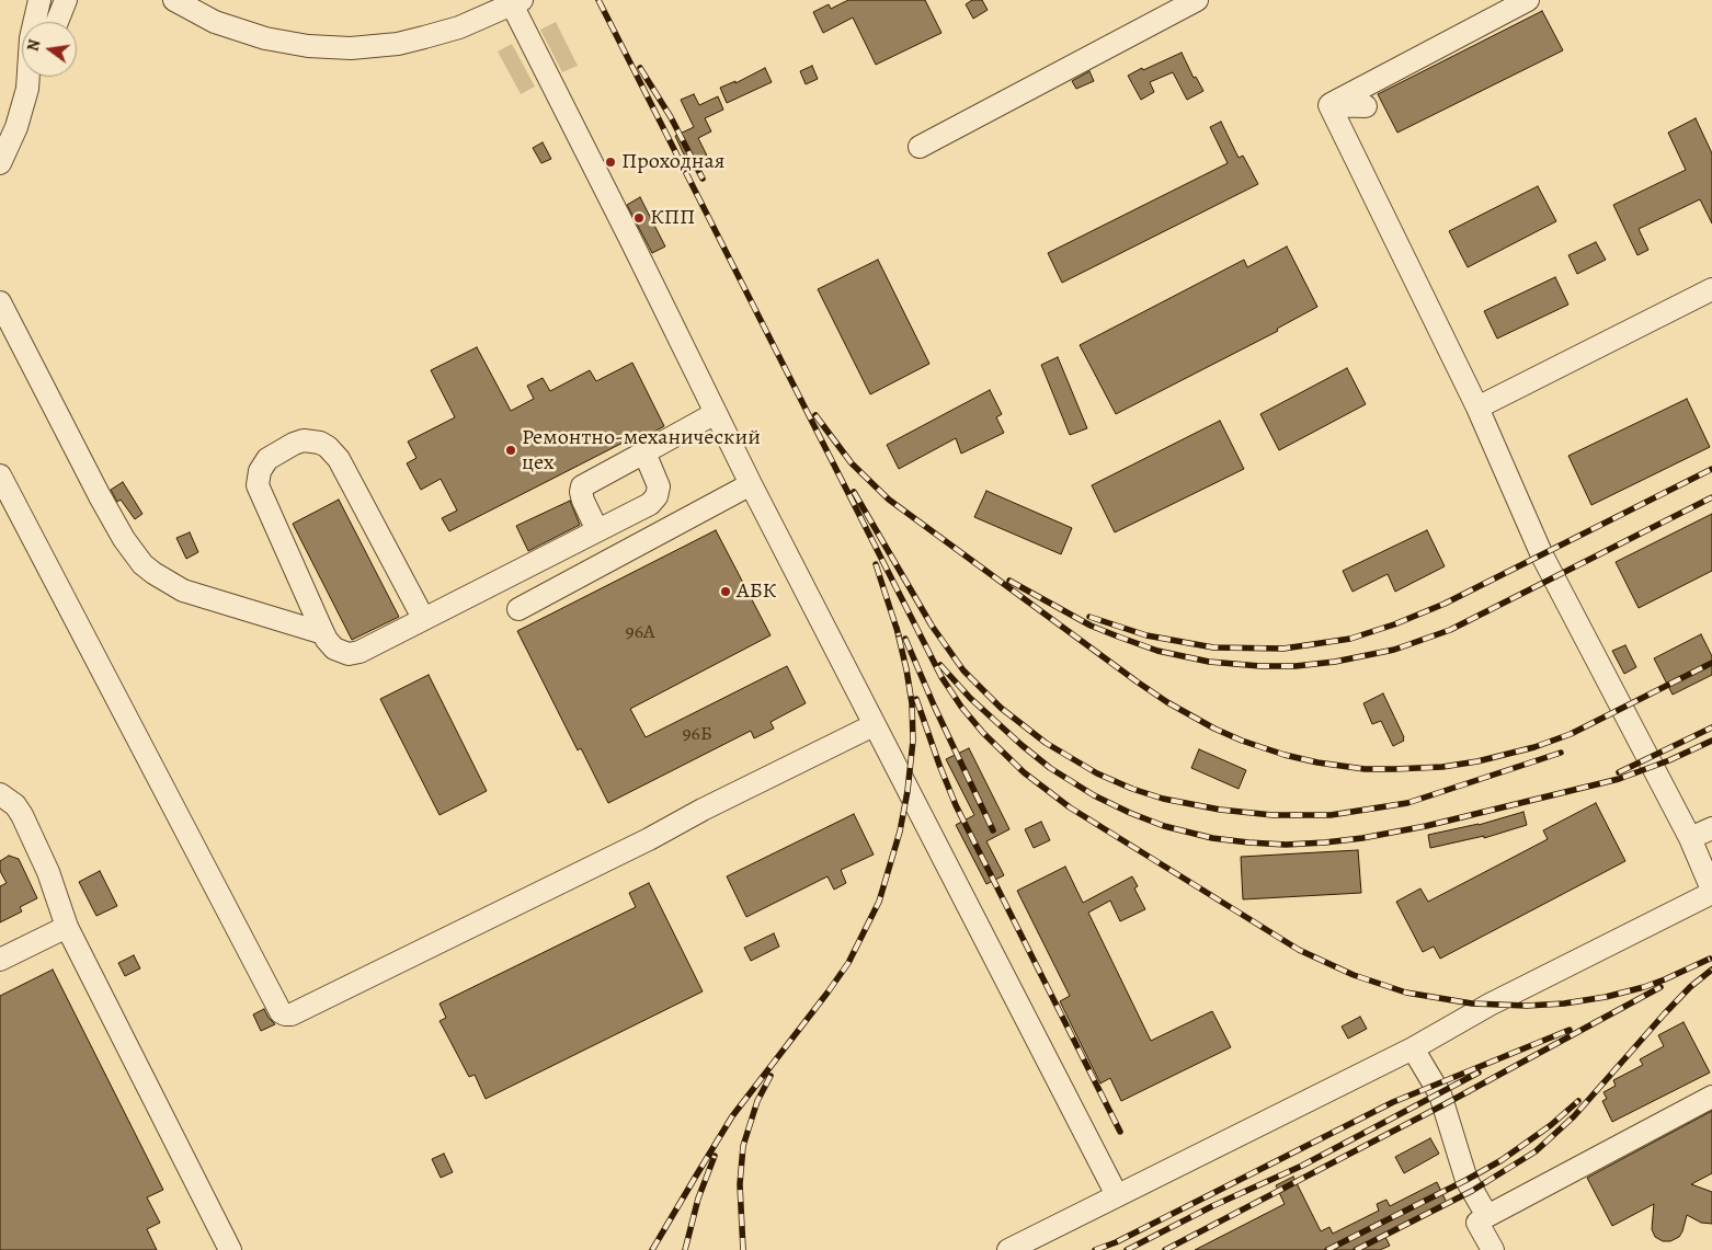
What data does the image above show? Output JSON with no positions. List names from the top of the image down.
{
  "places": [
    "Проходная",
    "КПП",
    "Ремонтно-механический цех",
    "АБК"
  ],
  "house_numbers": ["96А", "96Б"],
  "north": "left"
}
